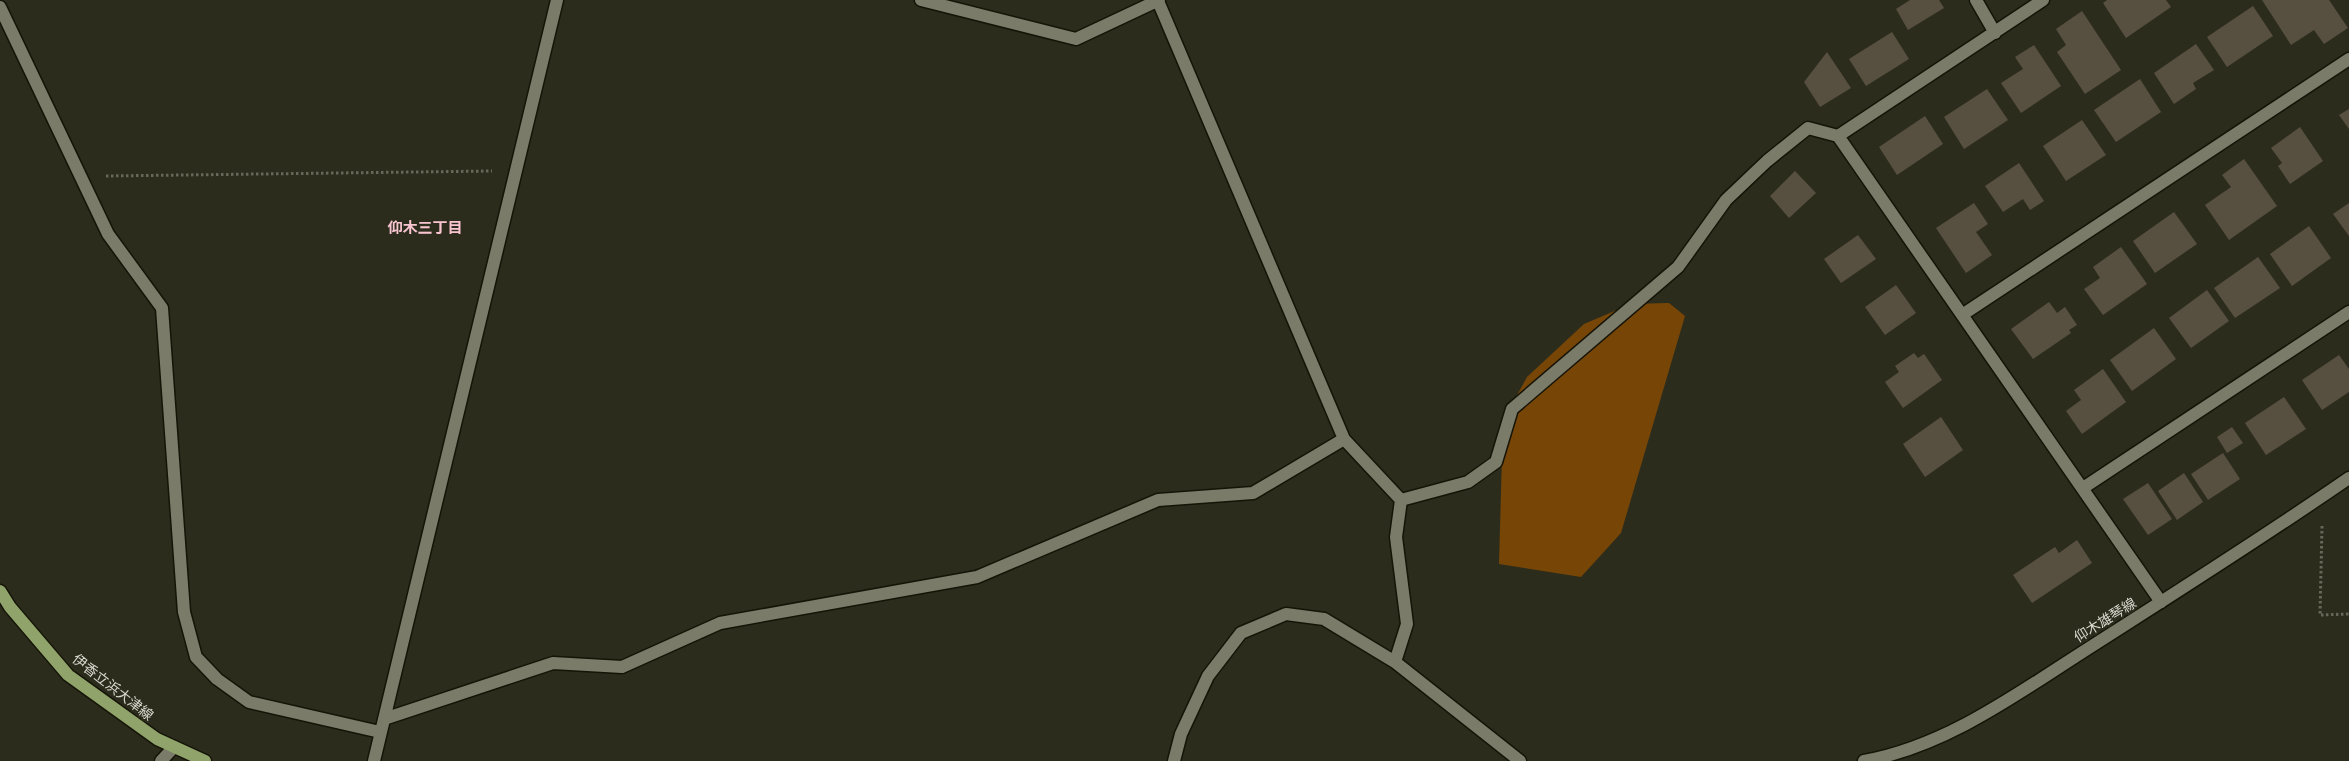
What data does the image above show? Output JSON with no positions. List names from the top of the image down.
{
  "streets": {
    "main road": ["伊香立浜大津線"],
    "street": ["仰木雄琴線"]
  },
  "districts": ["仰木三丁目"]
}
